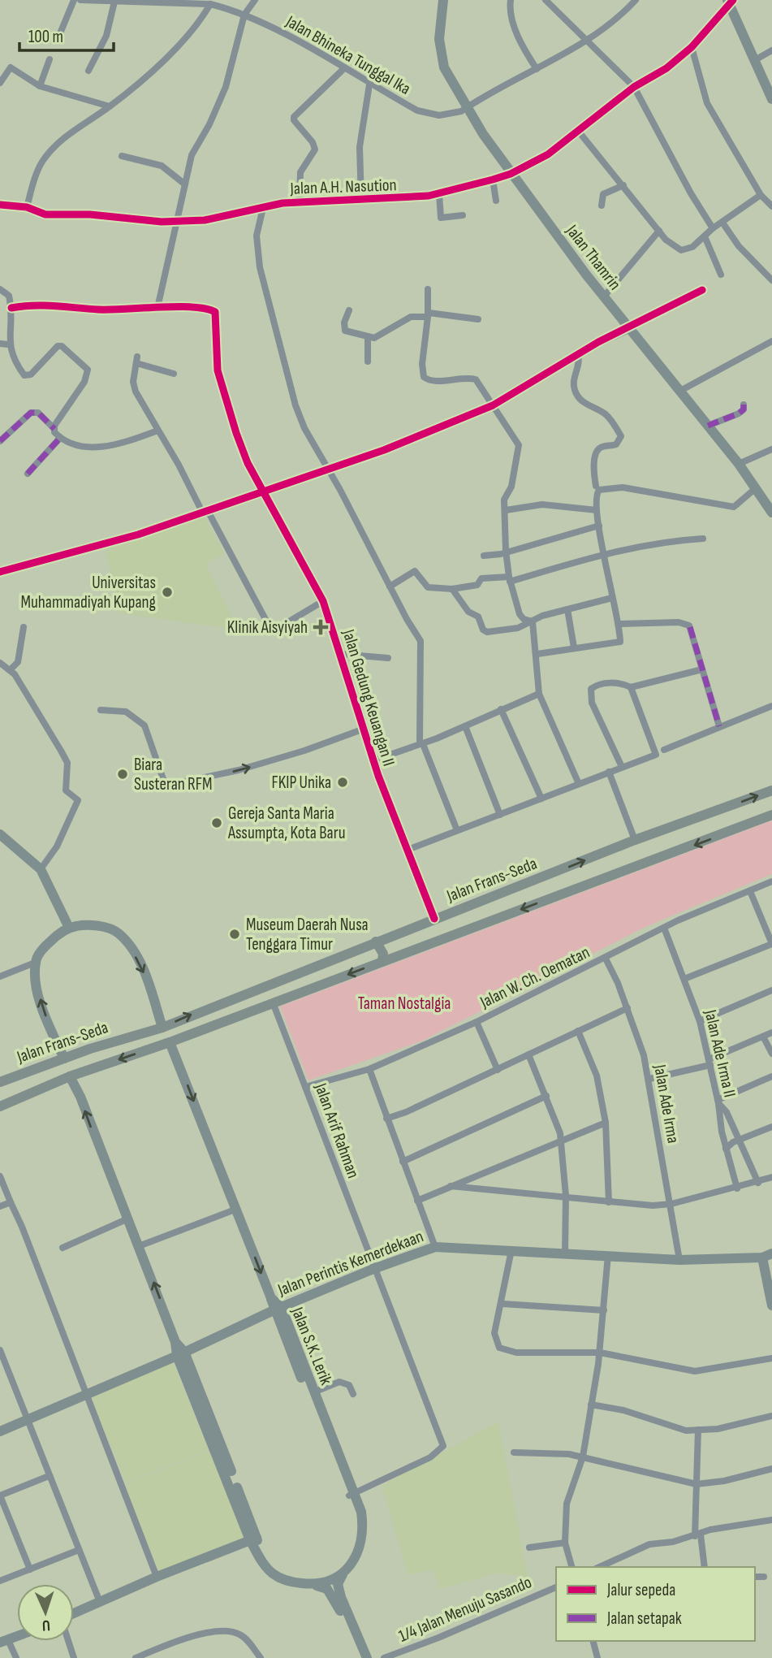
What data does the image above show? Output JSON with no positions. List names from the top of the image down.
{
  "streets": {
    "main road": [
      "Jalan Thamrin",
      "Jalan Frans-Seda",
      "Jalan Perintis Kemerdekaan",
      "Jalan S.K. Lerik"
    ],
    "street": [
      "Jalan Bhineka Tunggal Ika",
      "Jalan A.H. Nasution",
      "Jalan Gedung Keuangan II",
      "Jalan W. Ch. Oematan",
      "Jalan Ade Irma II",
      "Jalan Ade Irma",
      "Jalan Arif Rahman",
      "1/4 Jalan Menuju Sasando"
    ]
  },
  "crossings": [
    ["Jalan Bhineka Tunggal Ika", "Jalan Thamrin"],
    ["Jalan A.H. Nasution", "Jalan Thamrin"],
    ["Jalan Gedung Keuangan II", "Jalan Frans-Seda"],
    ["Jalan Frans-Seda", "Jalan Arif Rahman"],
    ["Jalan Frans-Seda", "Jalan S.K. Lerik"],
    ["Jalan W. Ch. Oematan", "Jalan Ade Irma II"],
    ["Jalan W. Ch. Oematan", "Jalan Ade Irma"],
    ["Jalan W. Ch. Oematan", "Jalan Arif Rahman"],
    ["Jalan Ade Irma", "Jalan Perintis Kemerdekaan"],
    ["Jalan Arif Rahman", "Jalan Perintis Kemerdekaan"],
    ["Jalan Arif Rahman", "Jalan S.K. Lerik"],
    ["Jalan Perintis Kemerdekaan", "Jalan S.K. Lerik"]
  ],
  "parks": ["Taman Nostalgia"],
  "places": {
    "other": [
      "Universitas Muhammadiyah Kupang",
      "Biara Susteran RFM",
      "FKIP Unika",
      "Gereja Santa Maria Assumpta, Kota Baru",
      "Museum Daerah Nusa Tenggara Timur"
    ],
    "health": ["Klinik Aisyiyah"]
  },
  "legend": ["Jalur sepeda", "Jalan setapak"],
  "scale_bar": "100 m",
  "north": "bottom"
}
